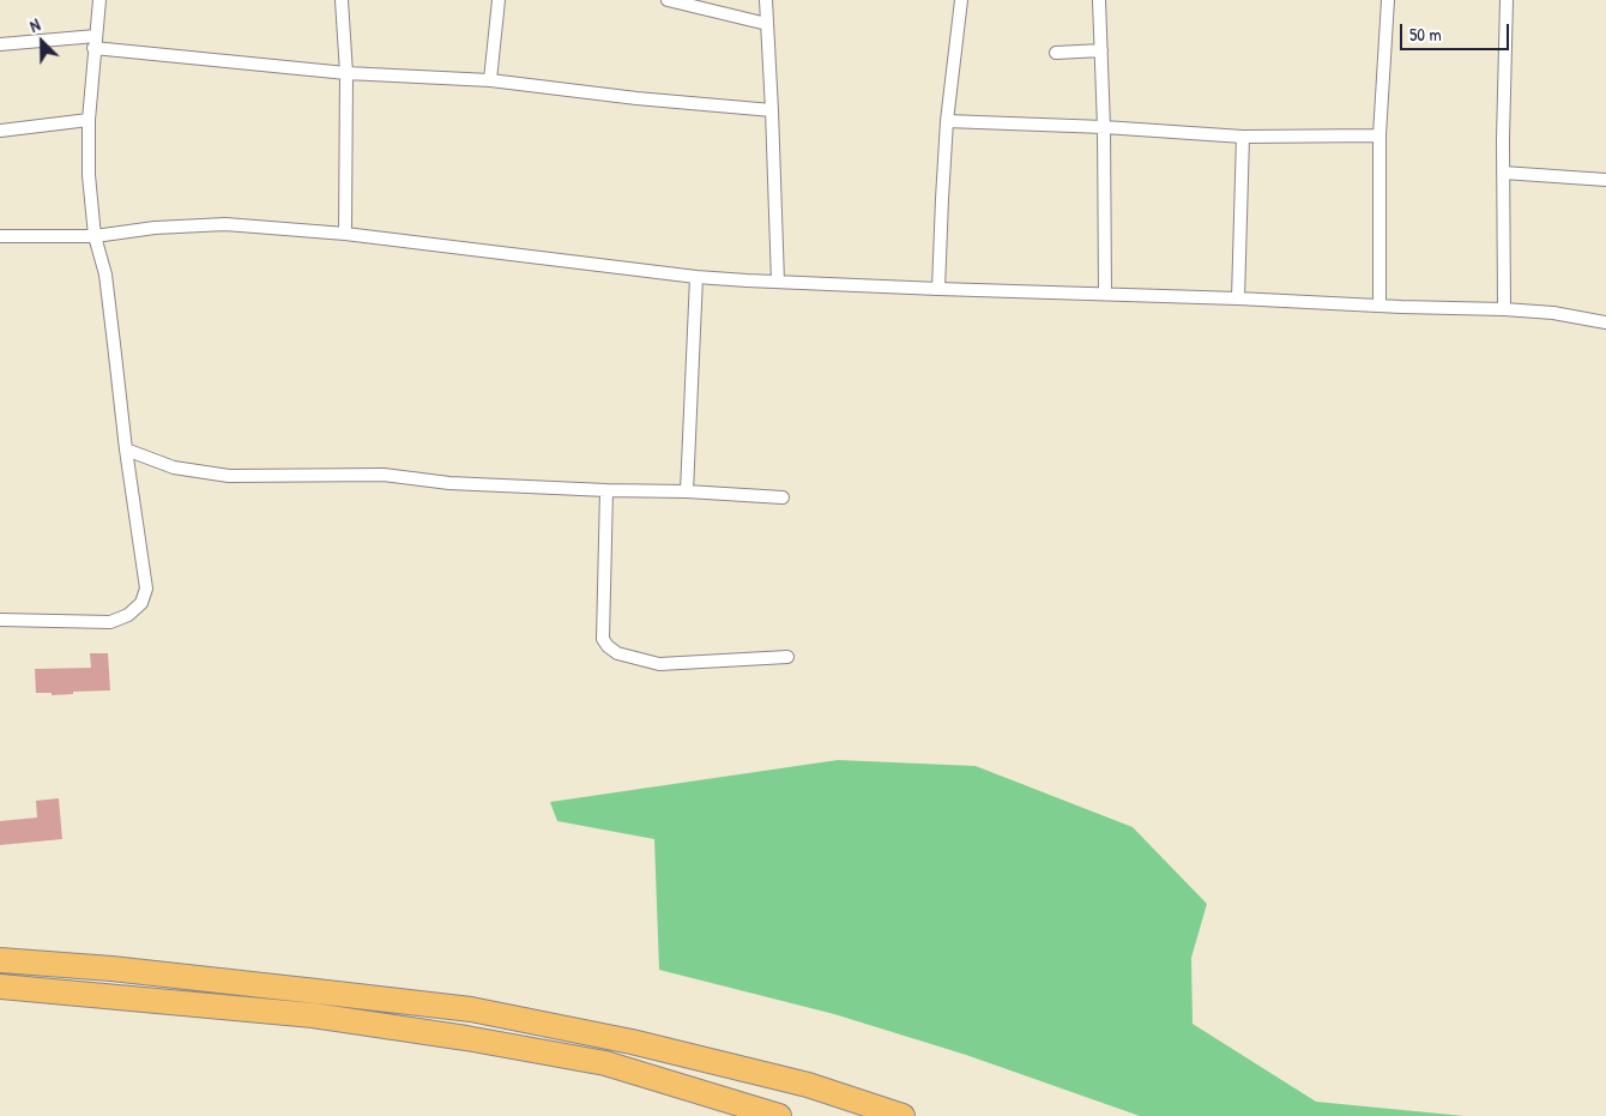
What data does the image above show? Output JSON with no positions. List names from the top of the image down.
{
  "scale_bar": "50 m",
  "north": "top left"
}
